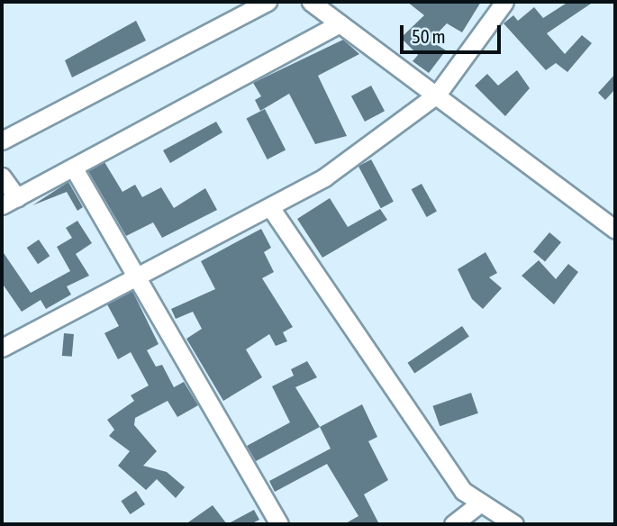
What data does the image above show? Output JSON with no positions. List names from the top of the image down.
{
  "scale_bar": "50 m"
}
